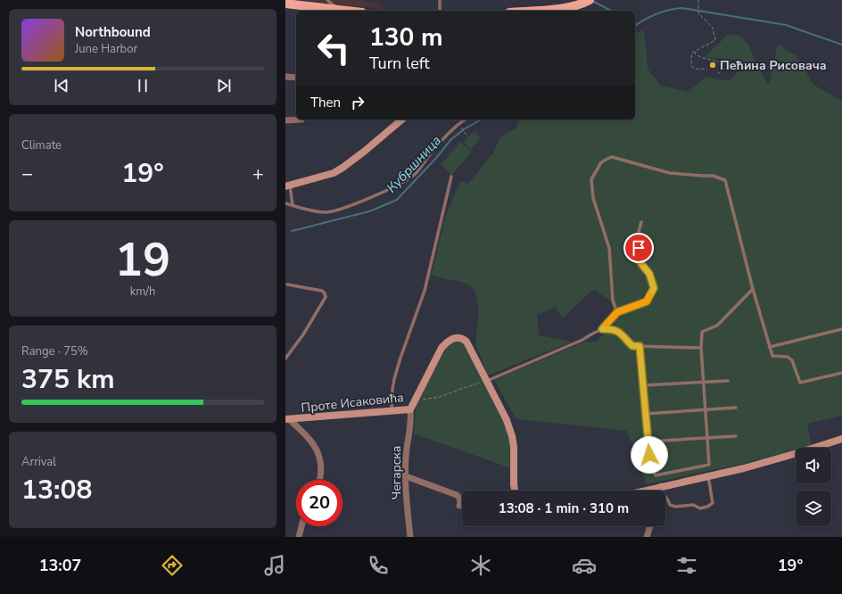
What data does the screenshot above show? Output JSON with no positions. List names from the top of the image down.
{
  "streets": {
    "street": ["Проте Исаковића", "Чегарска"]
  },
  "crossings": [
    ["Проте Исаковића", "Чегарска"]
  ],
  "water": ["Кубршница"],
  "places": ["Пећина Рисовача"],
  "page": {
    "turn": ["130 m", "Turn left"],
    "song": ["Northbound", "June Harbor"],
    "then": "Then",
    "tile": [
      "Climate",
      ["19", "km/h"],
      ["Range · 75%", "375 km"],
      ["Arrival", "13:08"]
    ],
    "heat": ["−", "19°", "+"],
    "limit": "20",
    "trip": "13:08 · 1 min · 310 m",
    "tabs": ["13:07", "19°"]
  }
}
